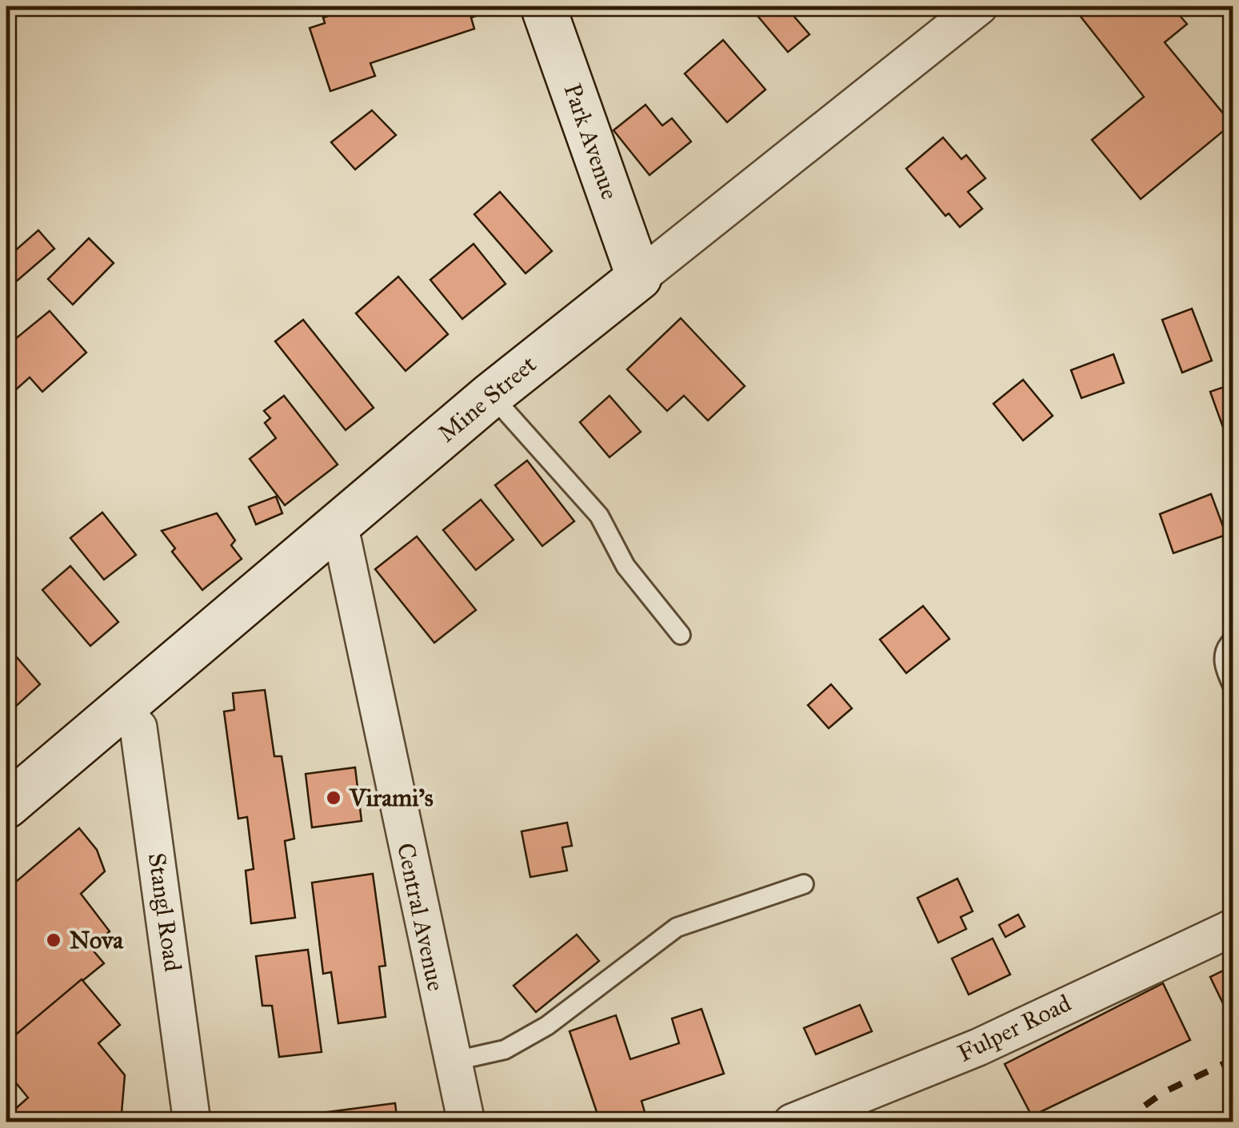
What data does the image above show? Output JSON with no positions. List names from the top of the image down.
{
  "streets": {
    "street": [
      "Park Avenue",
      "Mine Street",
      "Stangl Road",
      "Central Avenue",
      "Fulper Road"
    ]
  },
  "crossings": [
    ["Park Avenue", "Mine Street"],
    ["Mine Street", "Stangl Road"],
    ["Mine Street", "Central Avenue"]
  ],
  "places": ["Virami's", "Nova"]
}
